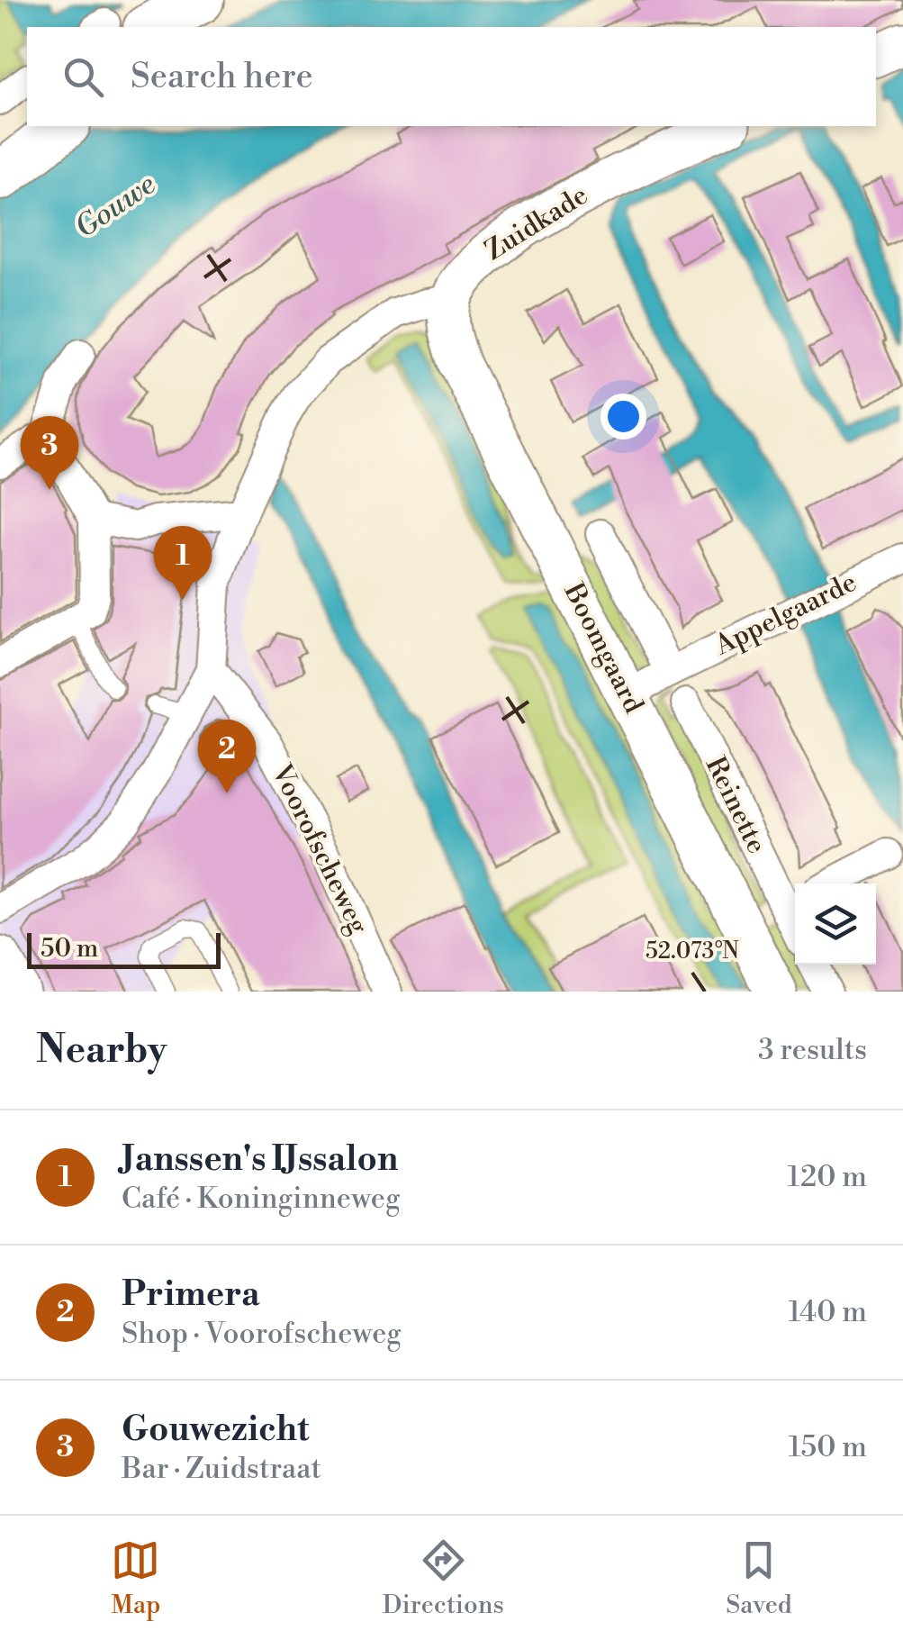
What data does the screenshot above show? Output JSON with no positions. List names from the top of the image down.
{
  "streets": {
    "street": [
      "Zuidkade",
      "Appelgaarde",
      "Boomgaard",
      "Reinette",
      "Voorofscheweg"
    ]
  },
  "crossings": [
    ["Zuidkade", "Boomgaard"]
  ],
  "water": ["Gouwe"],
  "scale_bar": "50 m",
  "page": {
    "search": "Search here",
    "pins": ["3", "1", "2"],
    "scale": "50 m",
    "heading": ["Nearby", "3 results"],
    "list": [
      {
        "mark": "1",
        "name": "Janssen's IJssalon",
        "note": "Café · Koninginneweg",
        "value": "120 m"
      },
      {
        "mark": "2",
        "name": "Primera",
        "note": "Shop · Voorofscheweg",
        "value": "140 m"
      },
      {
        "mark": "3",
        "name": "Gouwezicht",
        "note": "Bar · Zuidstraat",
        "value": "150 m"
      }
    ],
    "nav": ["Map", "Directions", "Saved"]
  },
  "coordinates": ["52.073°N"]
}
